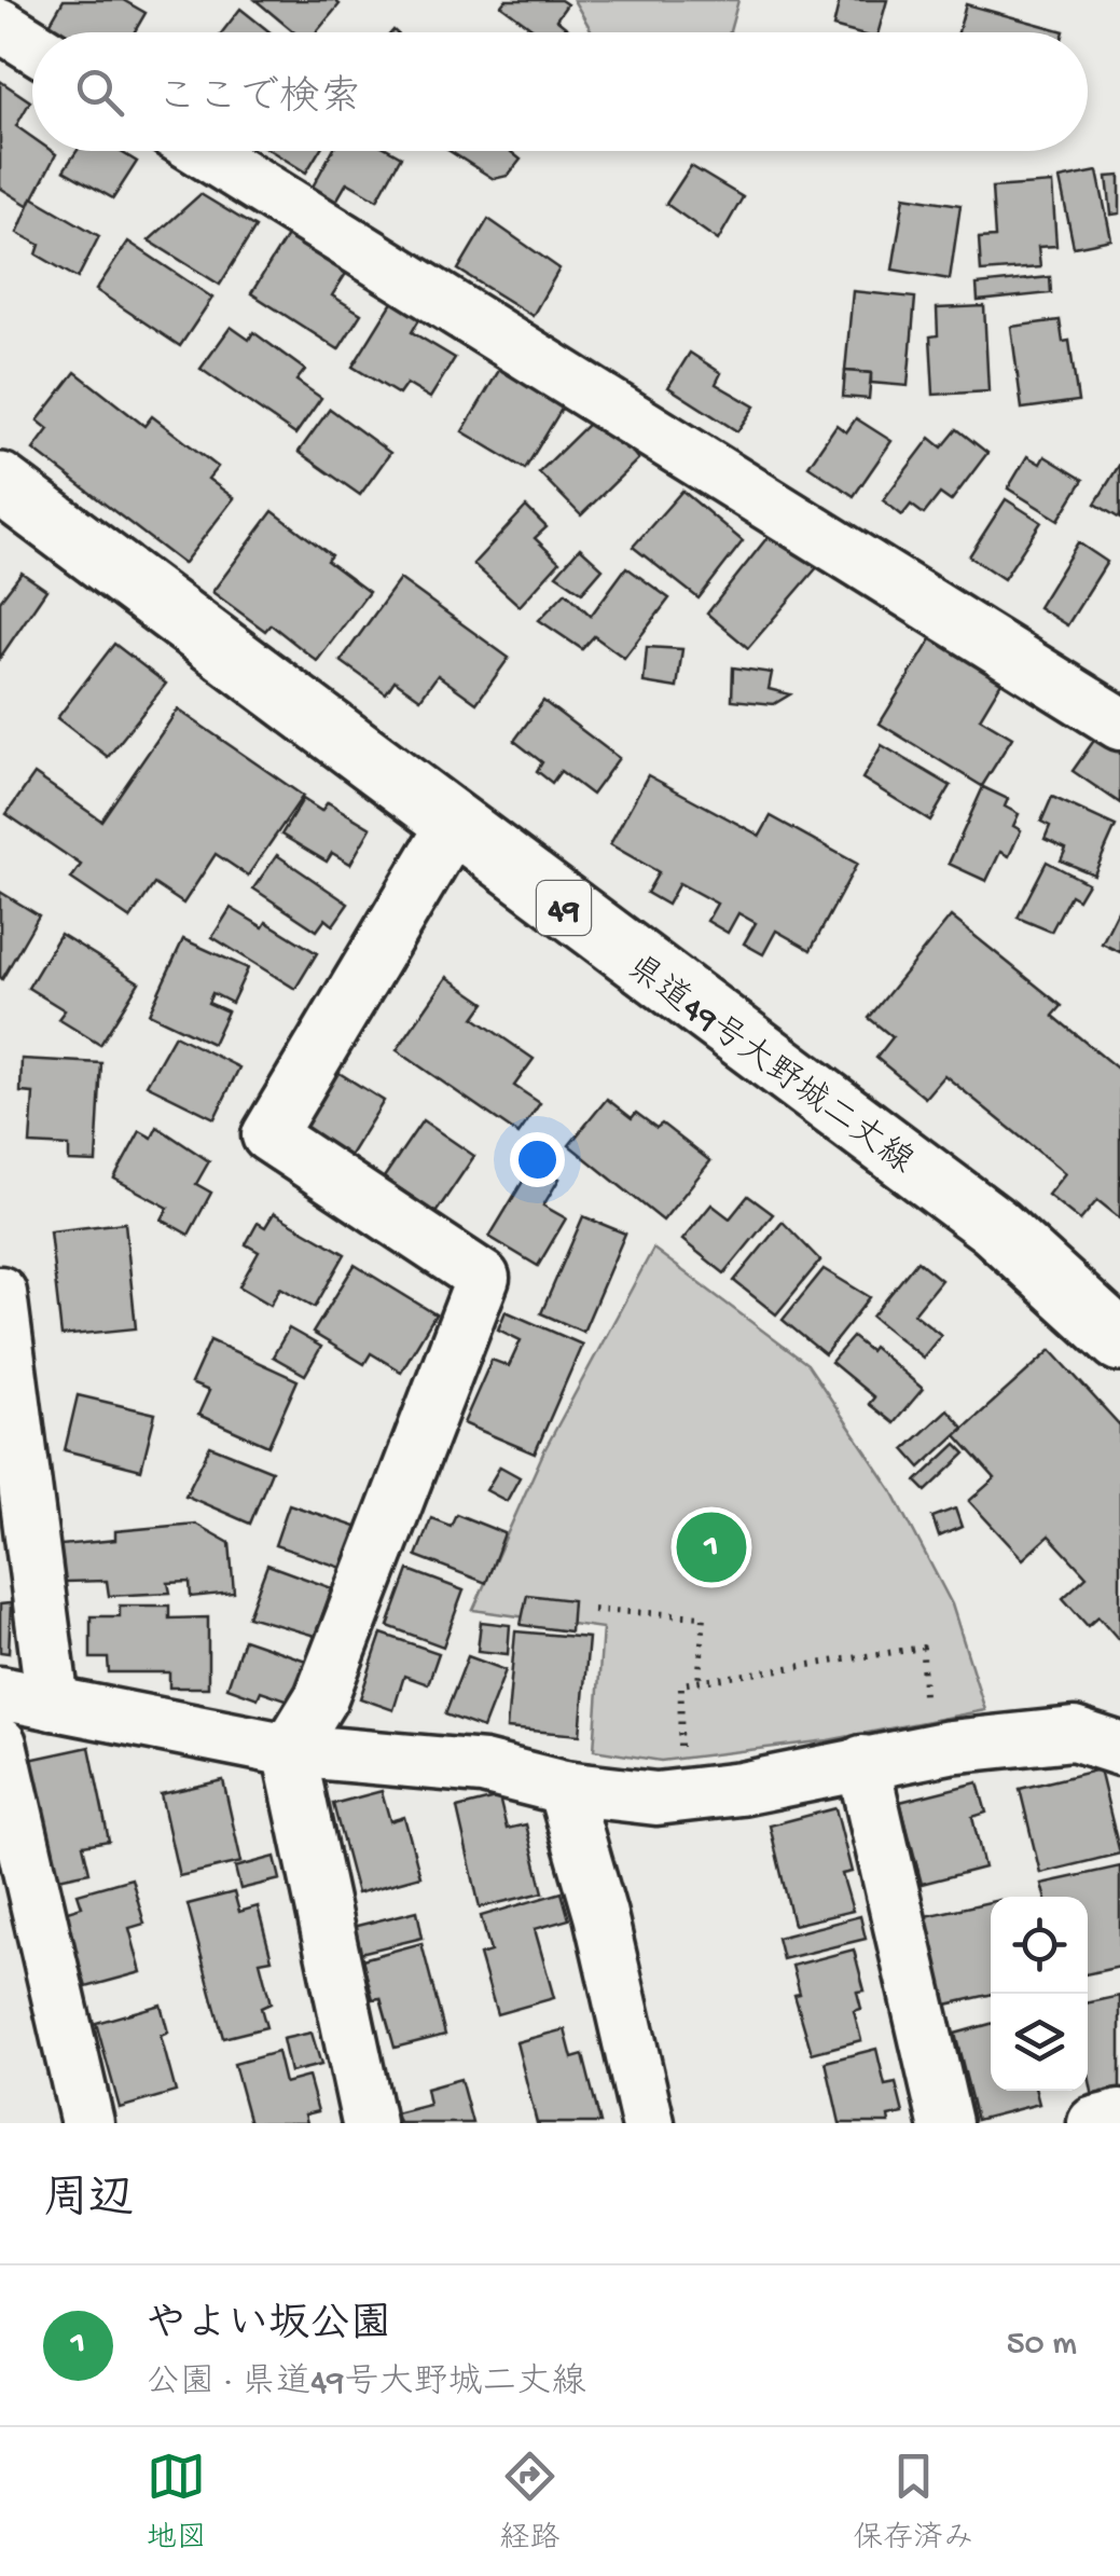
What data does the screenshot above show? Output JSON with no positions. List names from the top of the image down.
{
  "streets": {
    "main road": ["49", "県道49号大野城二丈線"]
  },
  "page": {
    "search": "ここで検索",
    "pins": "1",
    "heading": "周辺",
    "list": [
      {
        "mark": "1",
        "name": "やよい坂公園",
        "note": "公園 · 県道49号大野城二丈線",
        "value": "50 m"
      }
    ],
    "nav": ["地図", "経路", "保存済み"]
  }
}
